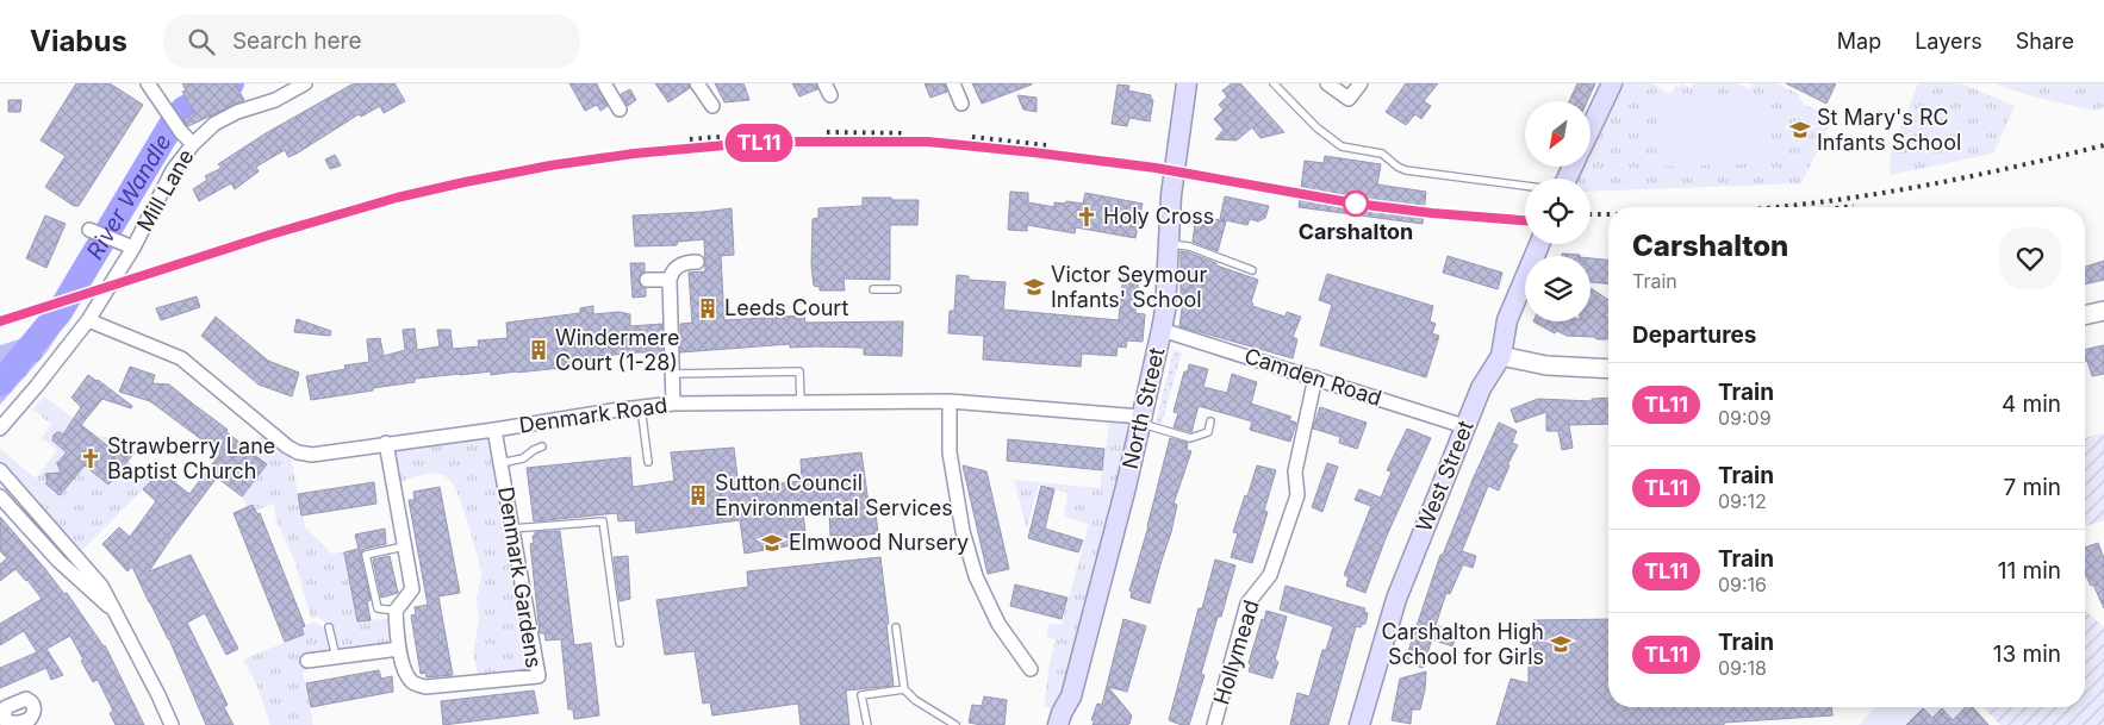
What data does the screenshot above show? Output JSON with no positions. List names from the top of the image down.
{
  "streets": {
    "main road": ["North Street", "West Street"],
    "street": [
      "Mill Lane",
      "Camden Road",
      "Denmark Road",
      "Denmark Gardens",
      "Hollymead"
    ]
  },
  "crossings": [
    ["Mill Lane", "Denmark Road"],
    ["Camden Road", "North Street"],
    ["Camden Road", "West Street"],
    ["Camden Road", "Hollymead"],
    ["North Street", "Denmark Road"],
    ["Denmark Road", "Denmark Gardens"]
  ],
  "water": ["River Wandle"],
  "places": {
    "school or university": [
      "St Mary's RC Infants School",
      "Victor Seymour Infants' School",
      "Elmwood Nursery",
      "Carshalton High School for Girls"
    ],
    "other": ["Carshalton"],
    "church": ["Holy Cross", "Strawberry Lane Baptist Church"],
    "building": ["Leeds Court", "Windermere Court (1-28)", "Sutton Council Environmental Services"]
  },
  "north": "bottom left",
  "page": {
    "header": "Viabus",
    "search": "Search here",
    "nav": ["Map", "Layers", "Share"],
    "on_map": "TL11",
    "heading": [
      ["Carshalton", "Train"],
      "Departures"
    ],
    "list": [
      {
        "mark": "TL11",
        "name": "Train",
        "note": "09:09",
        "value": "4 min"
      },
      {
        "mark": "TL11",
        "name": "Train",
        "note": "09:12",
        "value": "7 min"
      },
      {
        "mark": "TL11",
        "name": "Train",
        "note": "09:16",
        "value": "11 min"
      },
      {
        "mark": "TL11",
        "name": "Train",
        "note": "09:18",
        "value": "13 min"
      }
    ]
  }
}
